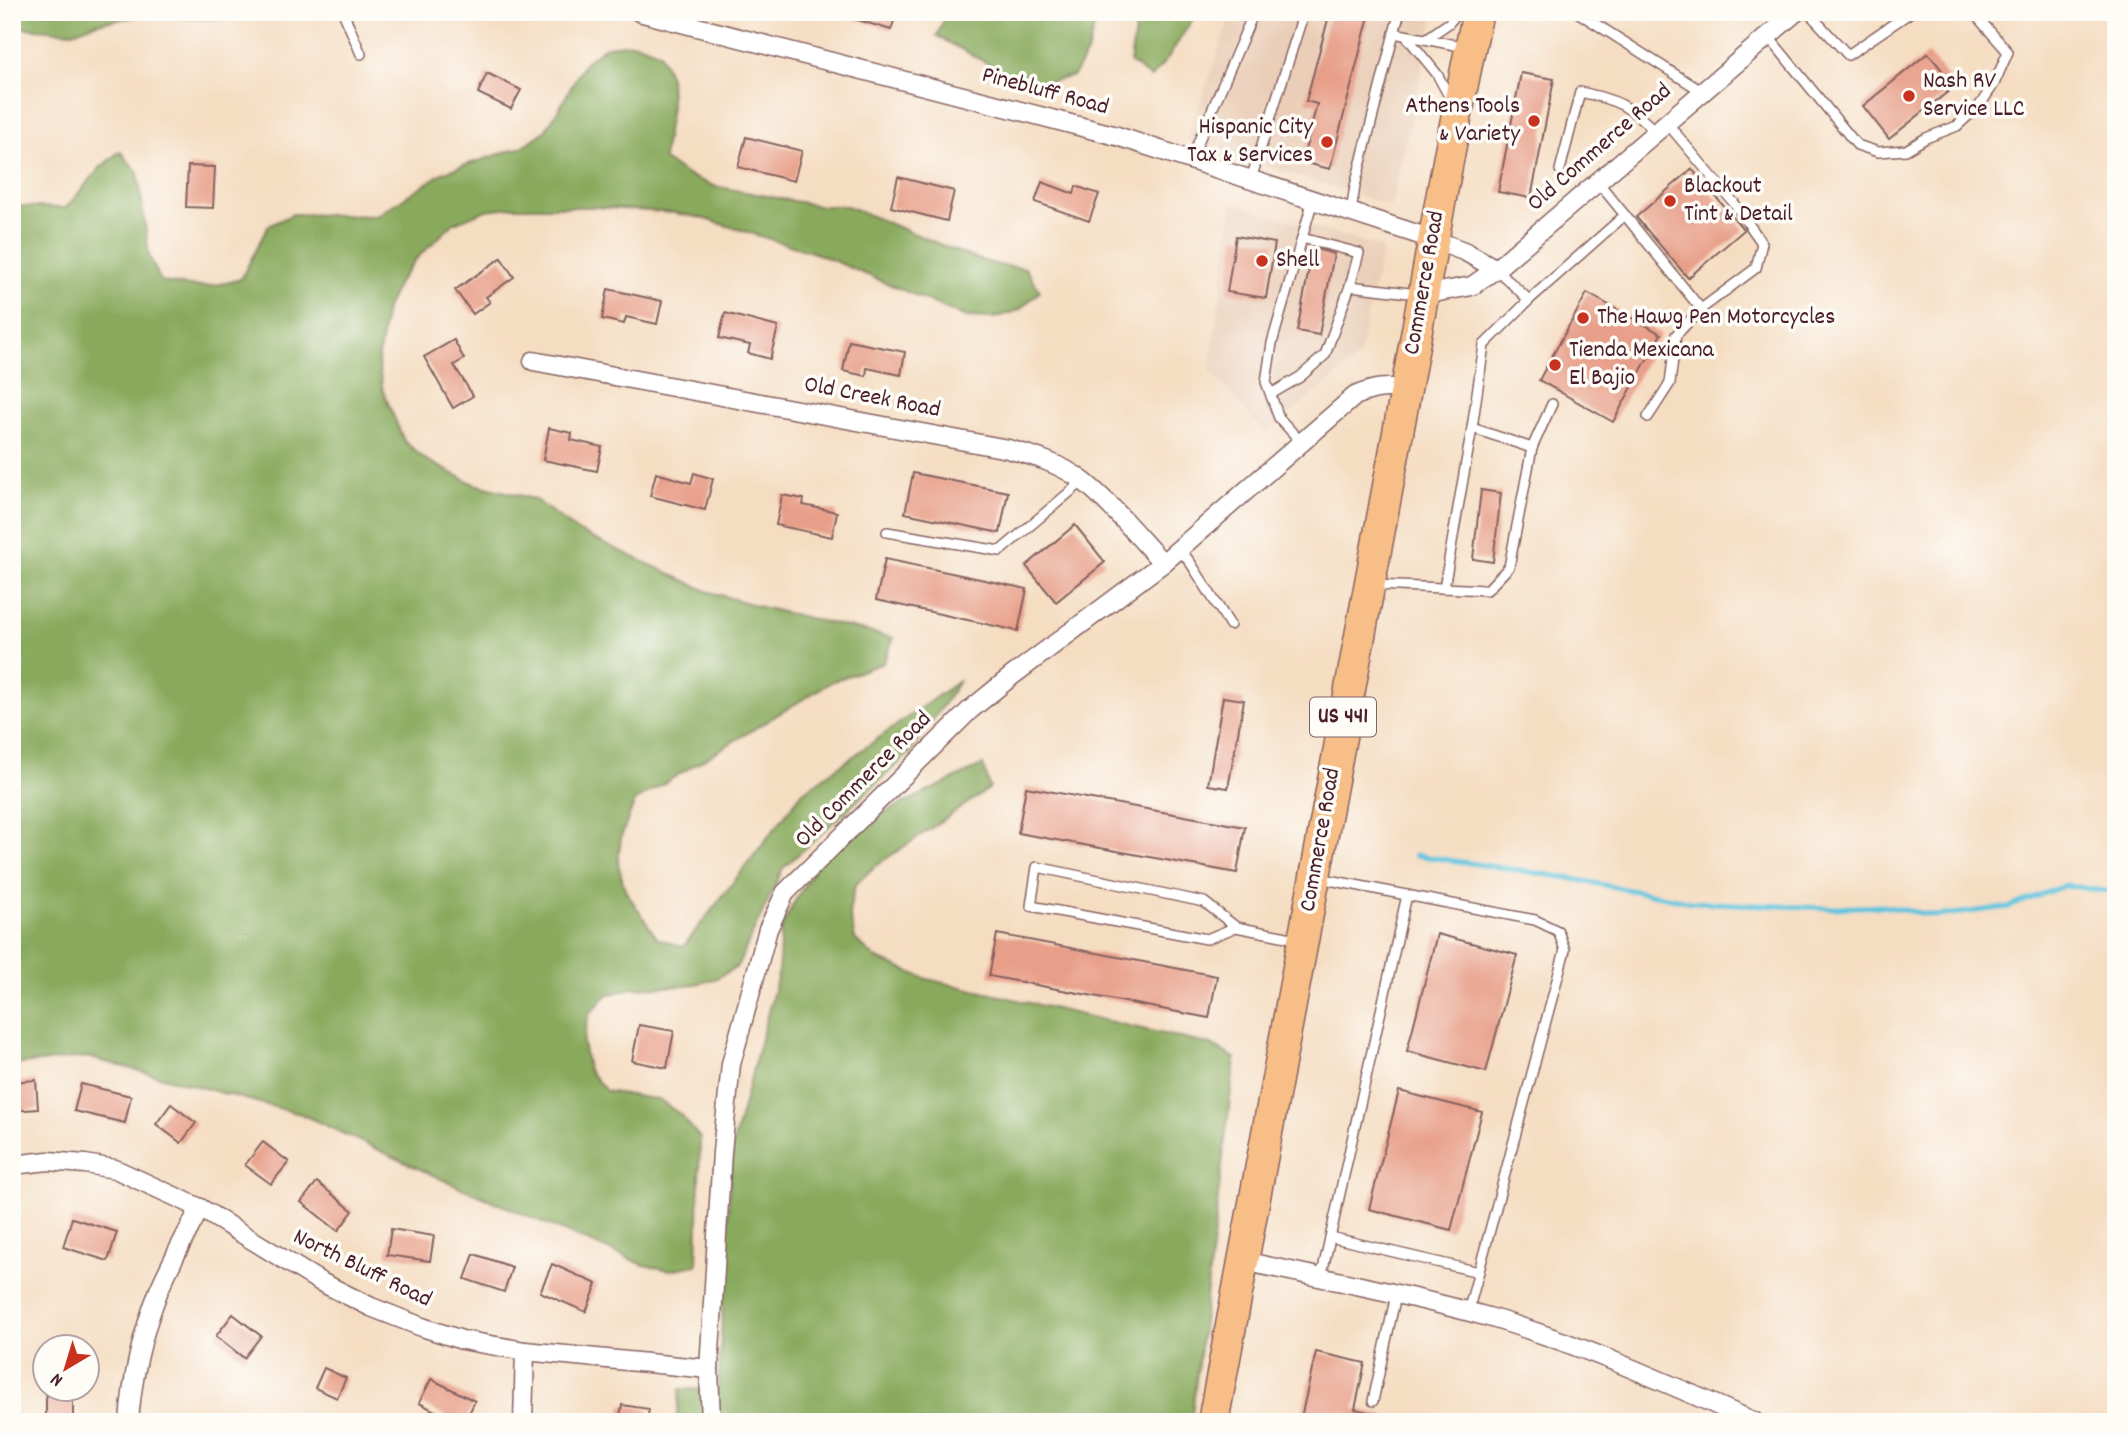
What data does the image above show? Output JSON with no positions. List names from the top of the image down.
{
  "streets": {
    "highway": ["Commerce Road", "US 441"],
    "street": [
      "Pinebluff Road",
      "Old Commerce Road",
      "Old Creek Road",
      "North Bluff Road"
    ]
  },
  "crossings": [
    ["Pinebluff Road", "Old Commerce Road"],
    ["Pinebluff Road", "Commerce Road"],
    ["Old Commerce Road", "Commerce Road"],
    ["Old Commerce Road", "Old Creek Road"],
    ["Old Commerce Road", "North Bluff Road"]
  ],
  "places": [
    "Nash RV Service LLC",
    "Athens Tools & Variety",
    "Hispanic City Tax & Services",
    "Blackout Tint & Detail",
    "Shell",
    "The Hawg Pen Motorcycles",
    "Tienda Mexicana El Bajio"
  ],
  "north": "bottom left"
}
